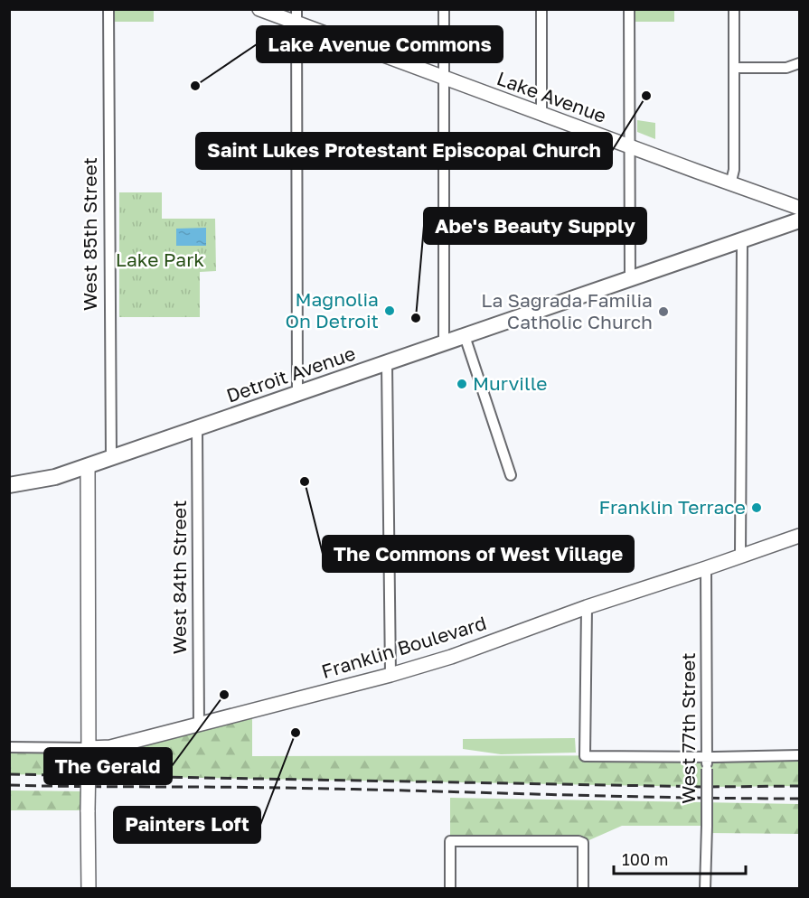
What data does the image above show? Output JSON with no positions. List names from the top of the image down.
{
  "streets": {
    "main road": ["Detroit Avenue"],
    "street": [
      "Lake Avenue",
      "West 85th Street",
      "West 84th Street",
      "Franklin Boulevard",
      "West 77th Street"
    ]
  },
  "crossings": [
    ["West 85th Street", "Detroit Avenue"],
    ["Detroit Avenue", "West 84th Street"],
    ["West 84th Street", "Franklin Boulevard"],
    ["Franklin Boulevard", "West 77th Street"]
  ],
  "parks": ["Lake Park"],
  "places": [
    "Lake Avenue Commons",
    "Saint Lukes Protestant Episcopal Church",
    "Magnolia On Detroit",
    "La Sagrada Familia Catholic Church",
    "Abe's Beauty Supply",
    "Murville",
    "The Commons of West Village",
    "Franklin Terrace",
    "The Gerald",
    "Painters Loft"
  ],
  "scale_bar": "100 m"
}
